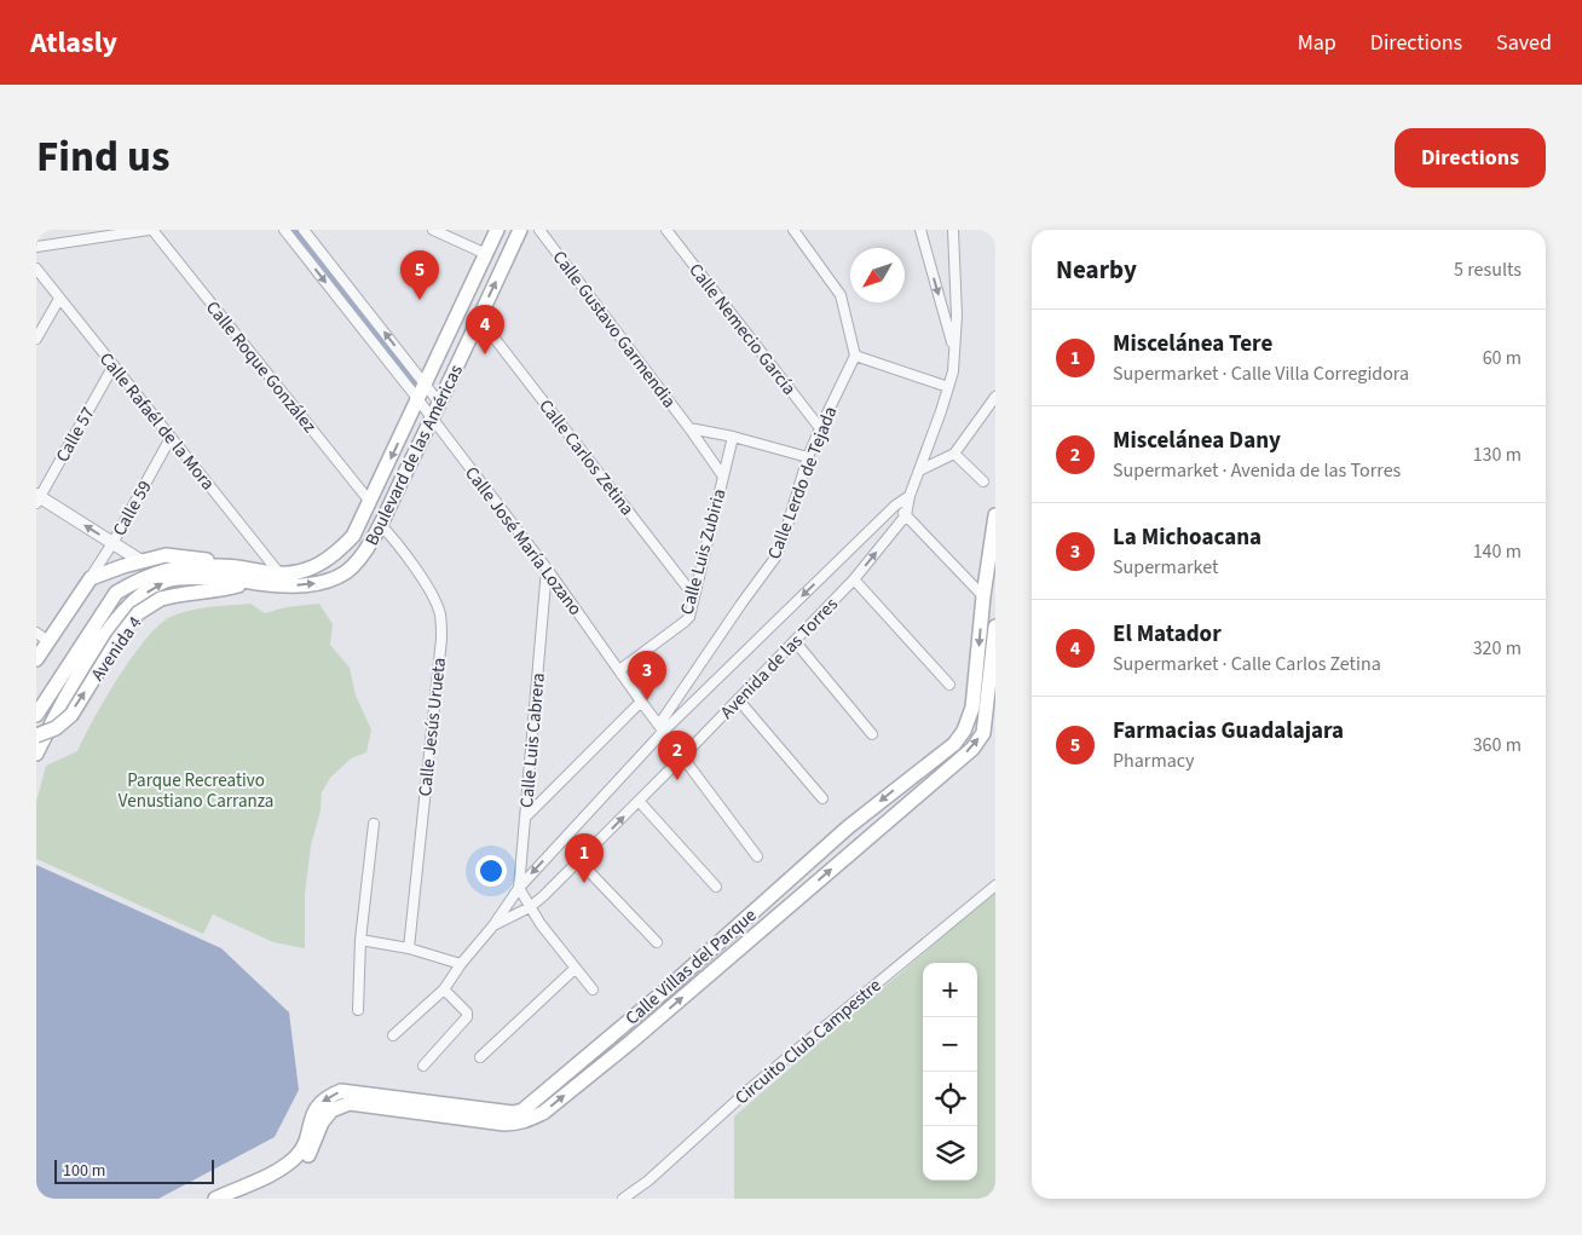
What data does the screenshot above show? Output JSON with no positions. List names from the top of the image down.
{
  "streets": {
    "main road": [
      "Boulevard de las Américas",
      "Calle 59",
      "Avenida 4",
      "Calle Villas del Parque"
    ],
    "street": [
      "Calle Gustavo Garmendia",
      "Calle Nemecio García",
      "Calle Roque González",
      "Calle Rafaél de la Mora",
      "Calle 57",
      "Calle Carlos Zetina",
      "Calle Lerdo de Tejada",
      "Calle José María Lozano",
      "Calle Luis Zubiria",
      "Avenida de las Torres",
      "Calle Jesús Urueta",
      "Calle Luis Cabrera",
      "Circuito Club Campestre"
    ]
  },
  "crossings": [
    ["Calle Gustavo Garmendia", "Calle Luis Zubiria"],
    ["Calle Nemecio García", "Calle Lerdo de Tejada"],
    ["Calle Roque González", "Boulevard de las Américas"],
    ["Calle Rafaél de la Mora", "Calle 57"],
    ["Calle Rafaél de la Mora", "Boulevard de las Américas"],
    ["Calle Rafaél de la Mora", "Calle 59"],
    ["Boulevard de las Américas", "Calle Carlos Zetina"],
    ["Boulevard de las Américas", "Calle 59"],
    ["Boulevard de las Américas", "Calle José María Lozano"],
    ["Boulevard de las Américas", "Avenida 4"],
    ["Boulevard de las Américas", "Calle Jesús Urueta"],
    ["Calle Carlos Zetina", "Calle Luis Zubiria"],
    ["Calle Lerdo de Tejada", "Calle José María Lozano"],
    ["Calle Lerdo de Tejada", "Avenida de las Torres"],
    ["Calle José María Lozano", "Calle Luis Zubiria"],
    ["Calle José María Lozano", "Avenida de las Torres"],
    ["Calle José María Lozano", "Calle Luis Cabrera"],
    ["Avenida de las Torres", "Calle Luis Cabrera"]
  ],
  "one_way": ["Avenida 4"],
  "parks": ["Parque Recreativo Venustiano Carranza"],
  "scale_bar": "100 m",
  "north": "bottom left",
  "page": {
    "header": "Atlasly",
    "nav": ["Map", "Directions", "Saved"],
    "title": "Find us",
    "buttons": "Directions",
    "heading": ["Nearby", "5 results"],
    "pins": [
      "5",
      "4",
      "3",
      "2",
      "1"
    ],
    "list": [
      {
        "mark": "1",
        "name": "Miscelánea Tere",
        "note": "Supermarket · Calle Villa Corregidora",
        "value": "60 m"
      },
      {
        "mark": "2",
        "name": "Miscelánea Dany",
        "note": "Supermarket · Avenida de las Torres",
        "value": "130 m"
      },
      {
        "mark": "3",
        "name": "La Michoacana",
        "note": "Supermarket",
        "value": "140 m"
      },
      {
        "mark": "4",
        "name": "El Matador",
        "note": "Supermarket · Calle Carlos Zetina",
        "value": "320 m"
      },
      {
        "mark": "5",
        "name": "Farmacias Guadalajara",
        "note": "Pharmacy",
        "value": "360 m"
      }
    ],
    "map_buttons": ["+", "−"],
    "scale": "100 m"
  }
}
